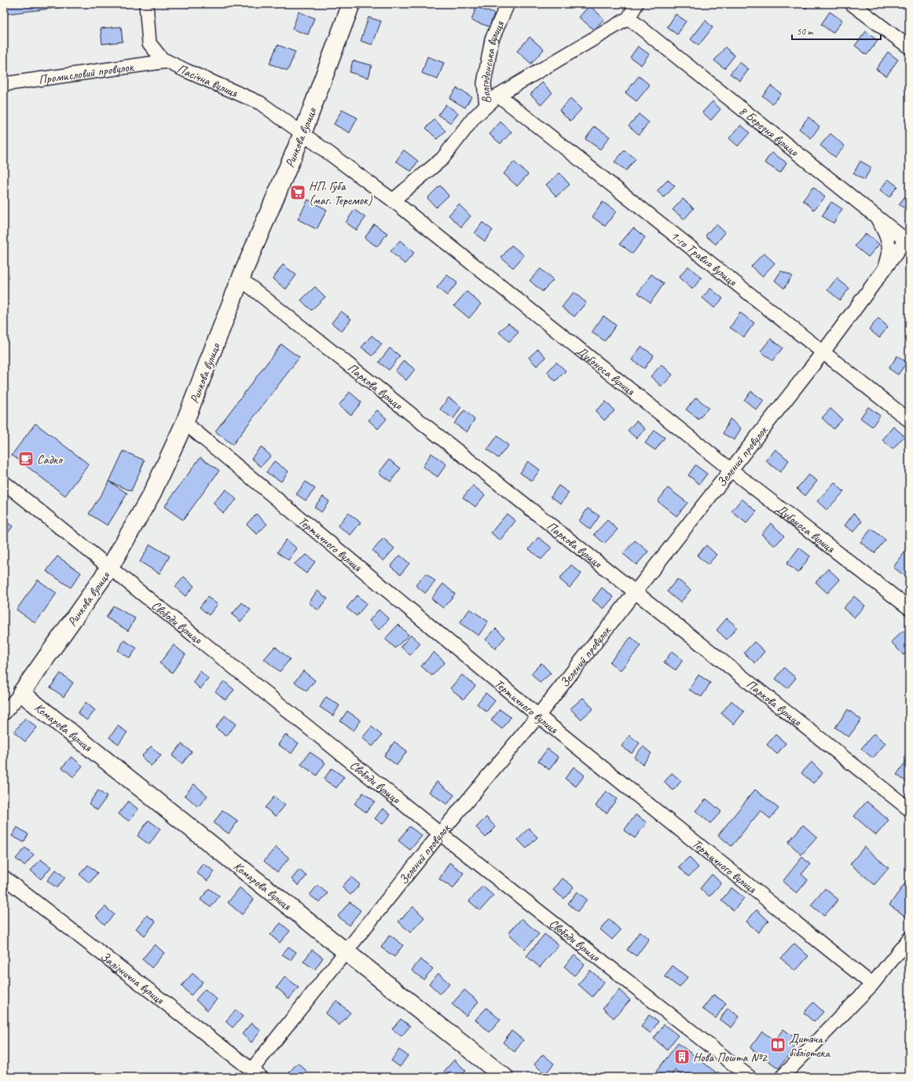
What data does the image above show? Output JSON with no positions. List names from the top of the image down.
{
  "streets": {
    "main road": ["Ринкова вулиця", "Комарова вулиця"],
    "street": [
      "Волгодонська вулиця",
      "Промисловий провулок",
      "Пасічна вулиця",
      "8 Березня вулиця",
      "1-го Травня вулиця",
      "Дубоноса вулиця",
      "Паркова вулиця",
      "Зелений провулок",
      "Тертичного вулиця",
      "Свободи вулиця",
      "Залізнична вулиця"
    ]
  },
  "crossings": [
    ["Промисловий провулок", "Пасічна вулиця"],
    ["Пасічна вулиця", "Ринкова вулиця"],
    ["Пасічна вулиця", "Дубоноса вулиця"],
    ["8 Березня вулиця", "Зелений провулок"],
    ["Ринкова вулиця", "Дубоноса вулиця"],
    ["Ринкова вулиця", "Паркова вулиця"],
    ["Ринкова вулиця", "Тертичного вулиця"],
    ["Ринкова вулиця", "Свободи вулиця"],
    ["Ринкова вулиця", "Комарова вулиця"],
    ["1-го Травня вулиця", "Зелений провулок"],
    ["Дубоноса вулиця", "Зелений провулок"],
    ["Паркова вулиця", "Зелений провулок"],
    ["Зелений провулок", "Тертичного вулиця"],
    ["Зелений провулок", "Свободи вулиця"],
    ["Зелений провулок", "Комарова вулиця"],
    ["Зелений провулок", "Залізнична вулиця"]
  ],
  "places": {
    "supermarket": ["НП. Губа (маг. Теремок)"],
    "cafe": ["Садко"],
    "library": ["Дитяча бібліотека"],
    "building": ["Нова Пошта №2"]
  },
  "scale_bar": "50 m"
}
